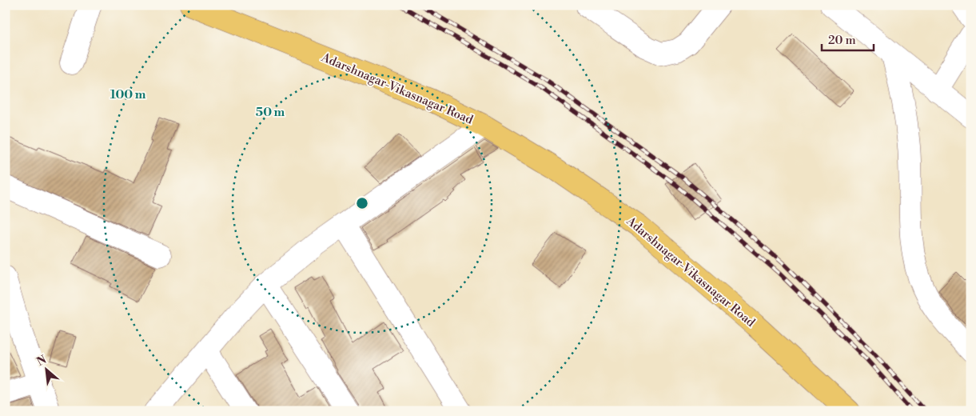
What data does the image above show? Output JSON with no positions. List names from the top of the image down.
{
  "streets": {
    "main road": ["Adarshnagar-Vikasnagar Road"]
  },
  "scale_bar": "20 m",
  "north": "top left",
  "rings": ["100 m", "50 m"]
}
